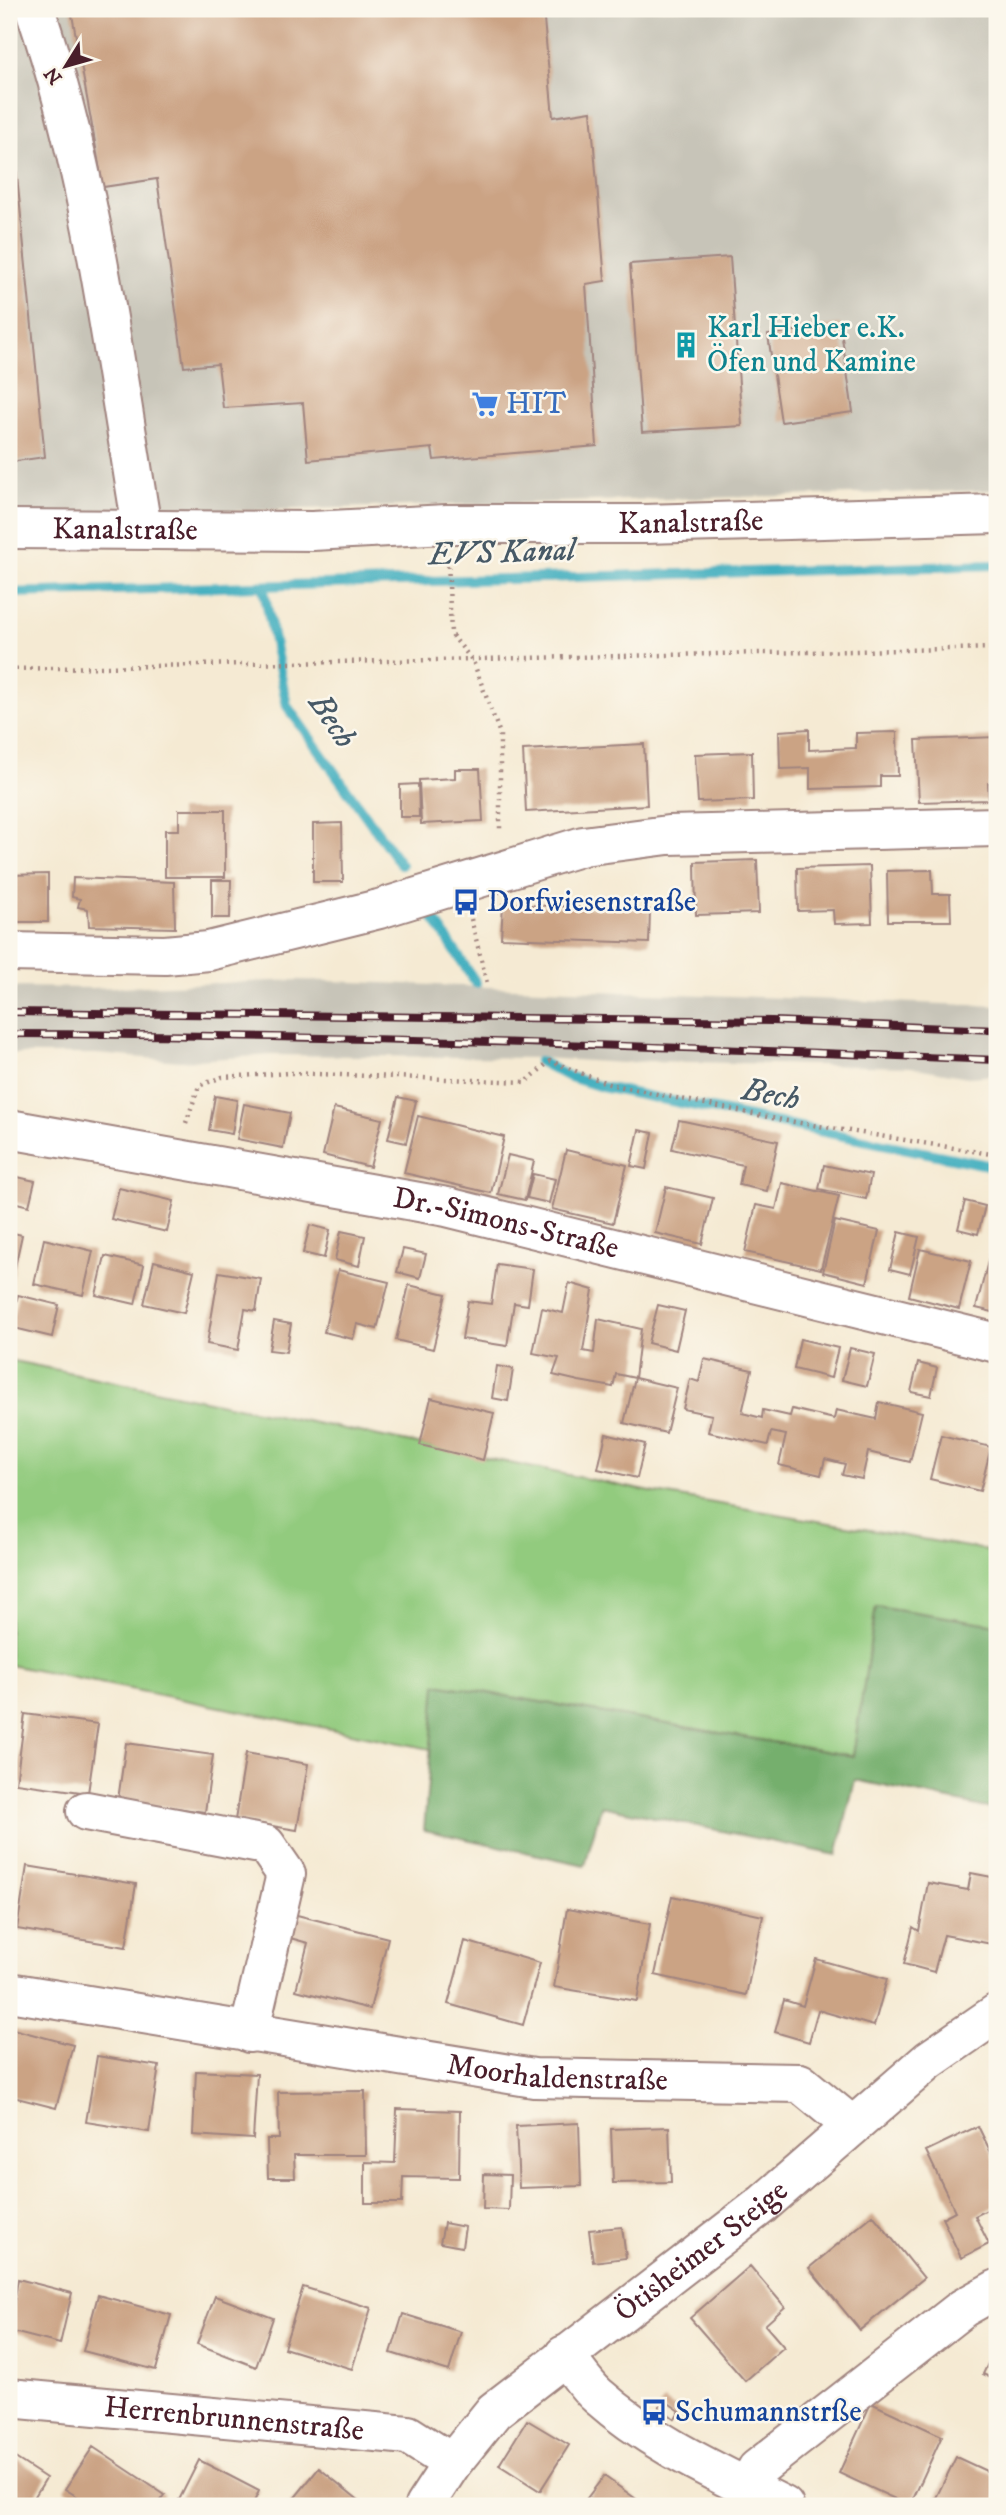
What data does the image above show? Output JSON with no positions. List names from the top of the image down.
{
  "streets": {
    "street": [
      "Kanalstraße",
      "Dr.-Simons-Straße",
      "Moorhaldenstraße",
      "Ötisheimer Steige",
      "Herrenbrunnenstraße"
    ]
  },
  "crossings": [
    ["Moorhaldenstraße", "Ötisheimer Steige"],
    ["Ötisheimer Steige", "Herrenbrunnenstraße"]
  ],
  "water": ["EVS Kanal", "Bech"],
  "places": {
    "building": ["Karl Hieber e.K. Öfen und Kamine"],
    "supermarket": ["HIT"],
    "bus stop": ["Dorfwiesenstraße", "Schumannstrße"]
  },
  "north": "bottom left"
}
